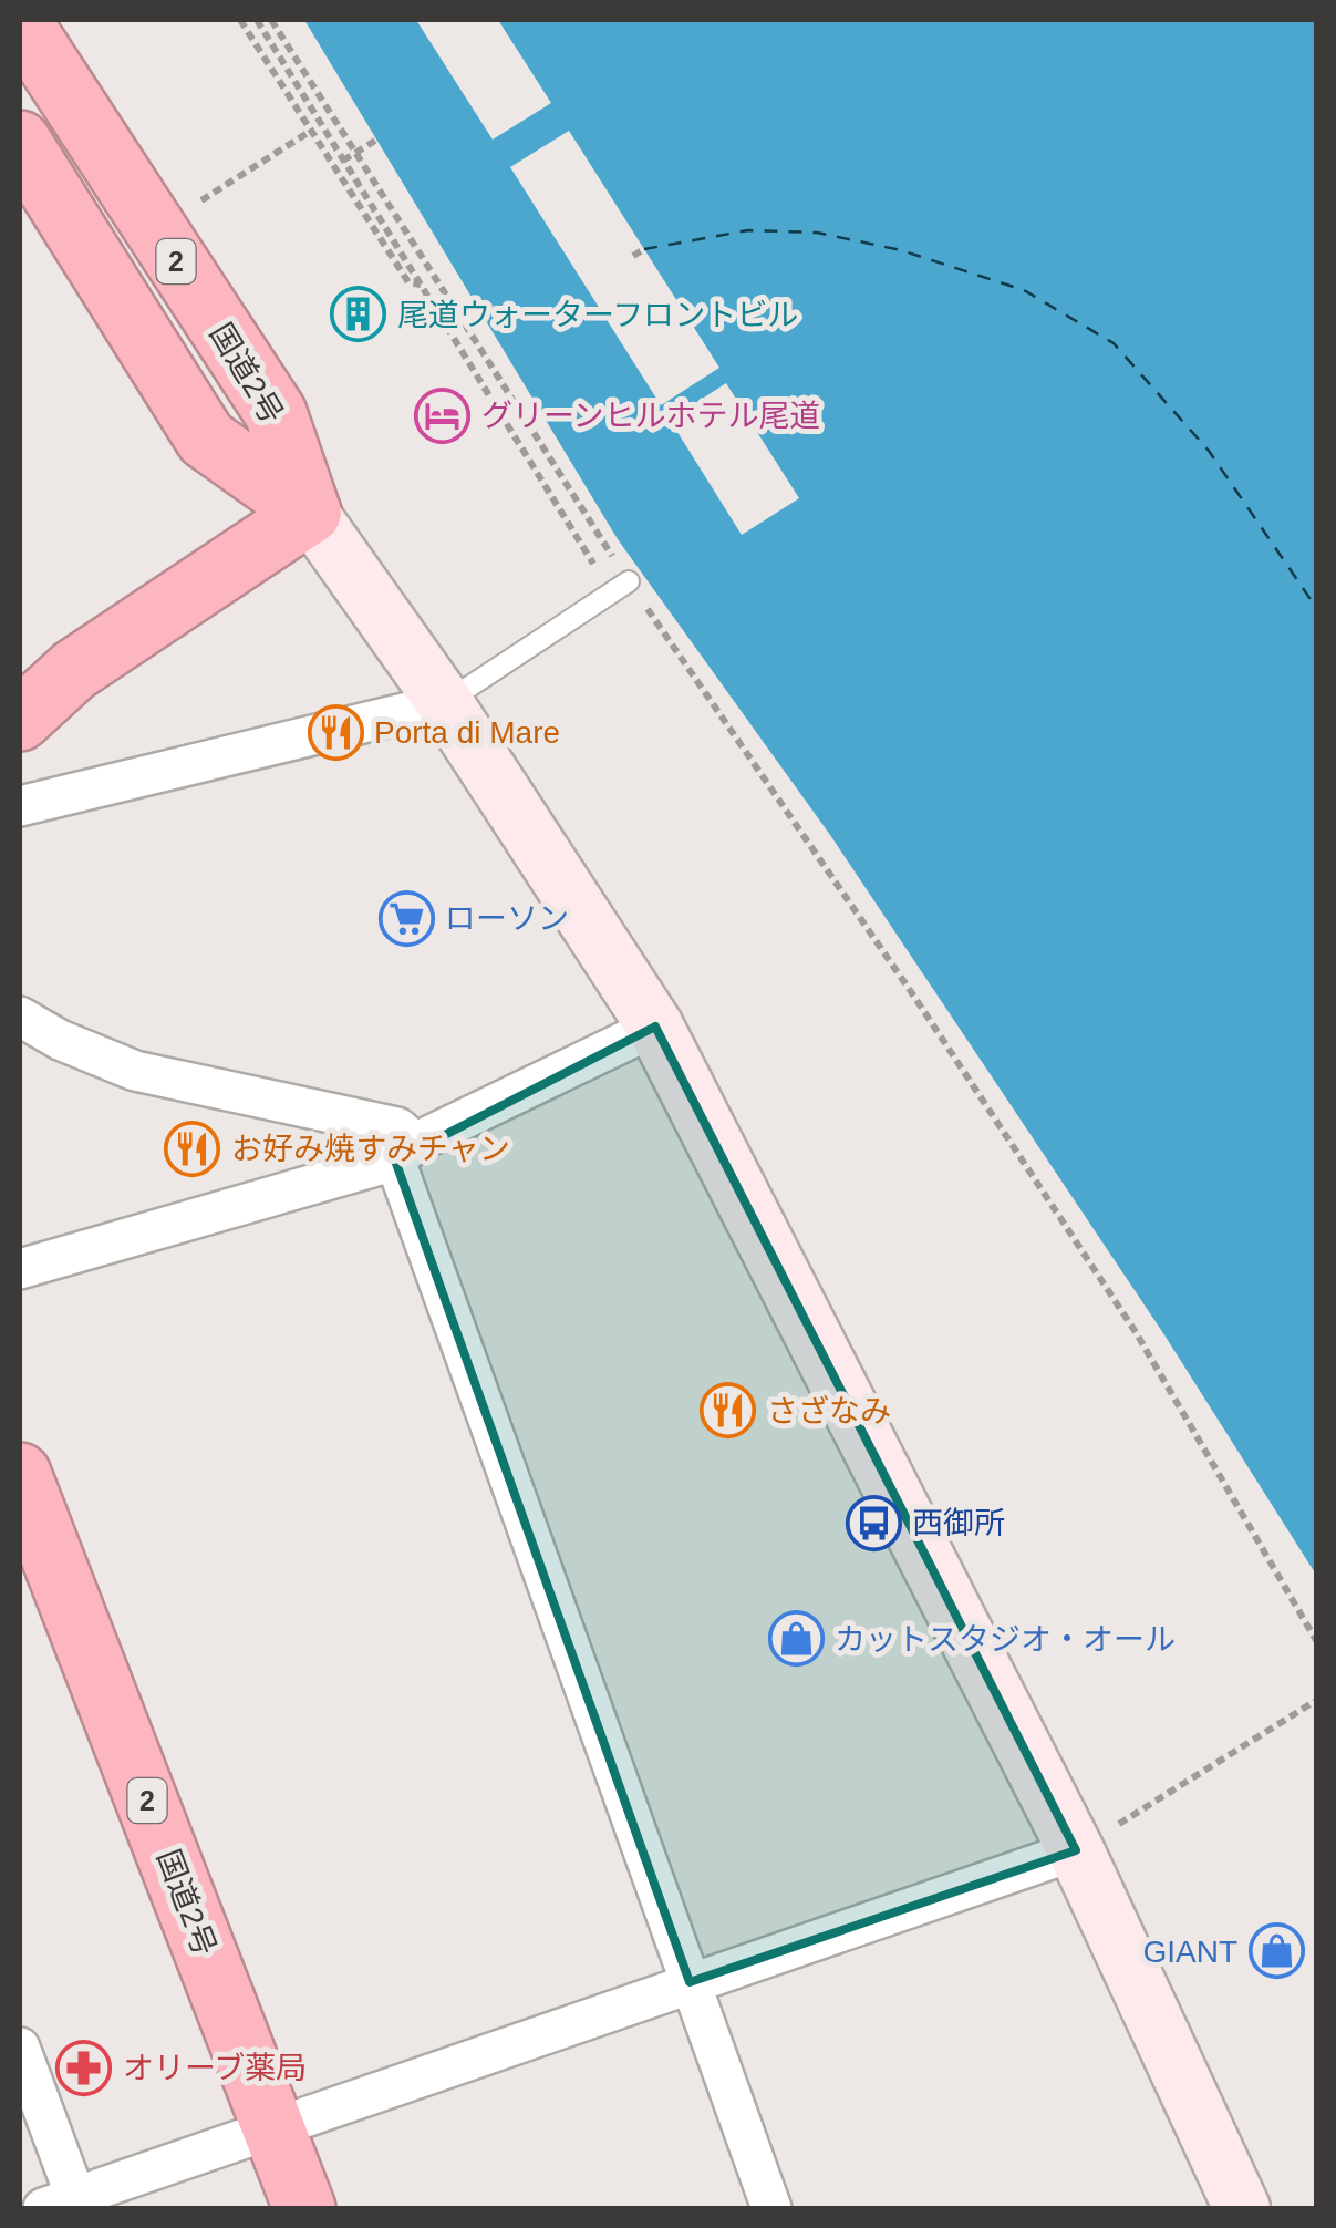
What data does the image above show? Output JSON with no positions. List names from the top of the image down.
{
  "streets": {
    "highway": ["2", "国道2号"]
  },
  "places": {
    "building": ["尾道ウォーターフロントビル"],
    "hotel": ["グリーンヒルホテル尾道"],
    "restaurant": ["Porta di Mare", "お好み焼すみチャン", "さざなみ"],
    "supermarket": ["ローソン"],
    "bus stop": ["西御所"],
    "shop": ["カットスタジオ・オール", "GIANT"],
    "pharmacy": ["オリーブ薬局"]
  }
}
